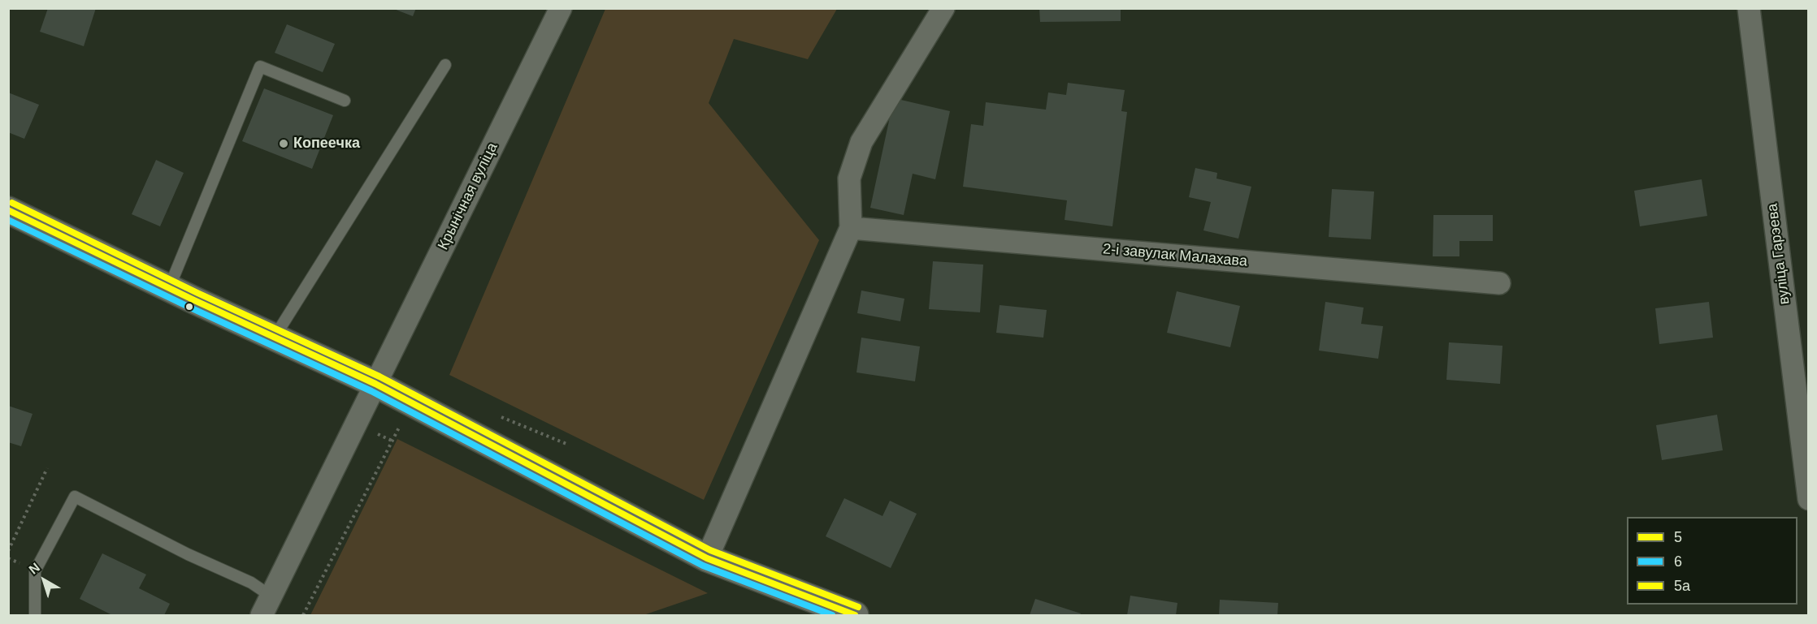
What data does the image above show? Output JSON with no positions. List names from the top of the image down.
{
  "streets": {
    "street": ["Крынічная вуліца", "вуліца Гарэева", "2-і завулак Малахава"]
  },
  "places": ["Копеечка"],
  "lines": ["transit line 5а", "transit line 5", "transit line 6"],
  "legend": ["5", "6", "5а"],
  "north": "top left"
}
